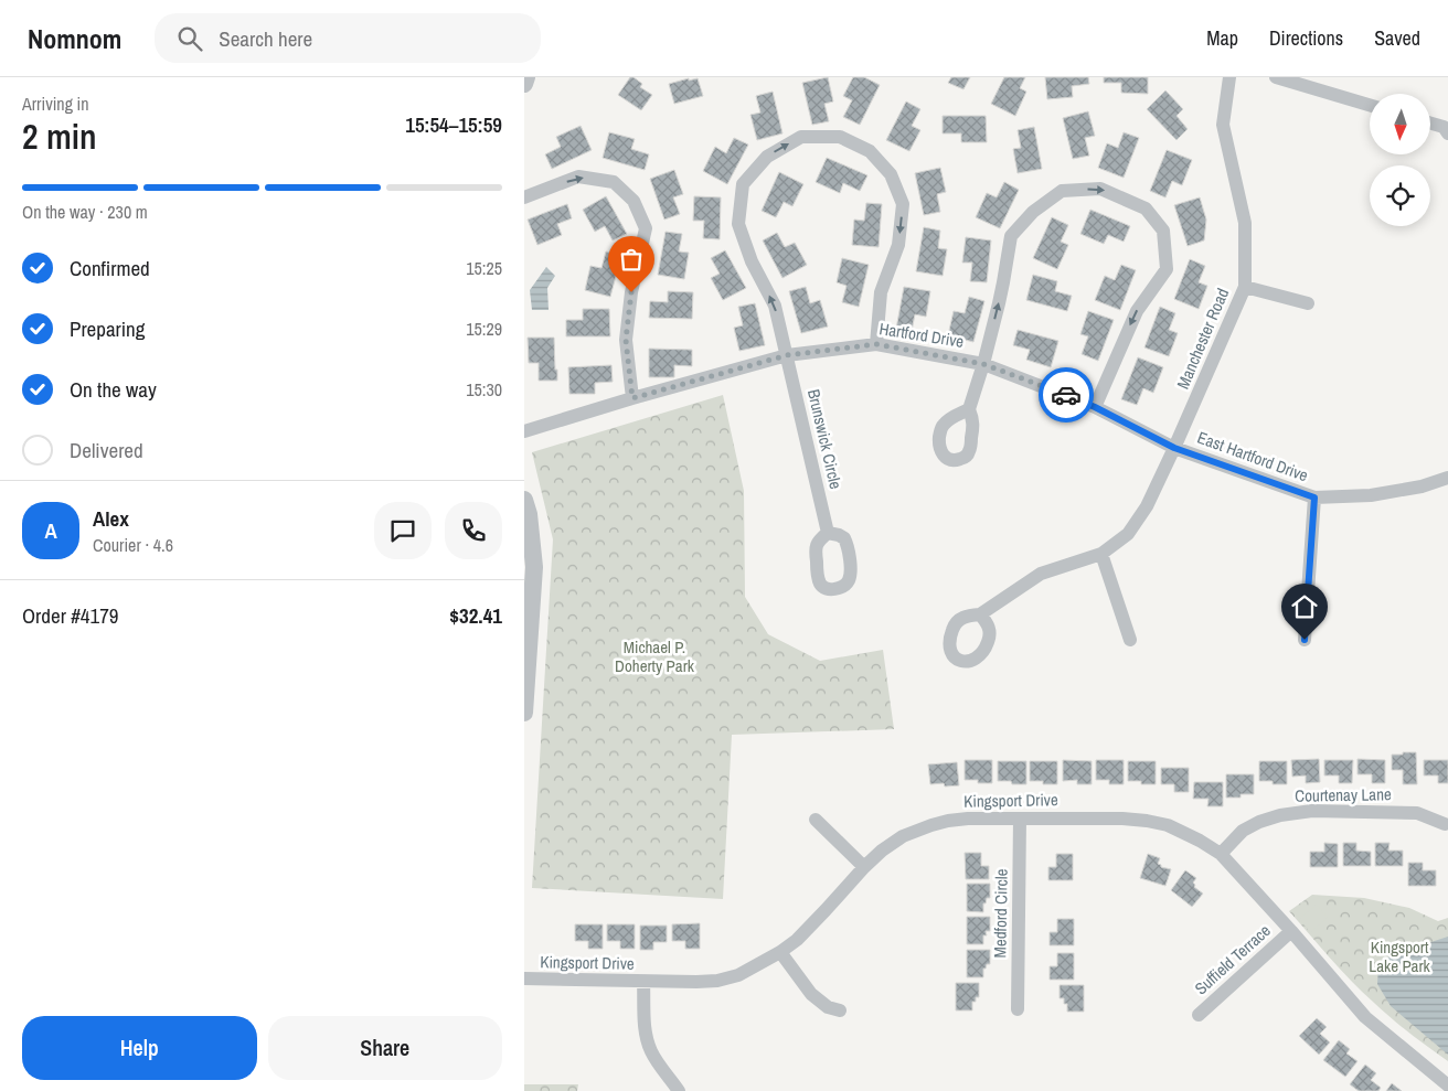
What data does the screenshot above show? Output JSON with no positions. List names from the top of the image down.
{
  "streets": {
    "street": [
      "Hartford Drive",
      "Manchester Road",
      "Brunswick Circle",
      "East Hartford Drive",
      "Courtenay Lane",
      "Kingsport Drive",
      "Medford Circle",
      "Suffield Terrace"
    ]
  },
  "crossings": [
    ["Hartford Drive", "Manchester Road"],
    ["Hartford Drive", "Brunswick Circle"],
    ["Hartford Drive", "East Hartford Drive"],
    ["Manchester Road", "East Hartford Drive"],
    ["Courtenay Lane", "Kingsport Drive"],
    ["Kingsport Drive", "Medford Circle"],
    ["Kingsport Drive", "Suffield Terrace"]
  ],
  "parks": ["Michael P. Doherty Park", "Kingsport Lake Park"],
  "north": "bottom",
  "page": {
    "header": "Nomnom",
    "search": "Search here",
    "nav": ["Map", "Directions", "Saved"],
    "heading": ["2 min", "Arriving in", "15:54–15:59"],
    "panel": [
      "Alex",
      "Courier · 4.6",
      "Order #4179",
      "$32.41"
    ],
    "bar": "On the way · 230 m",
    "list": [
      ["Confirmed", "15:25"],
      ["Preparing", "15:29"],
      ["On the way", "15:30"],
      "Delivered"
    ],
    "round": "A",
    "buttons": ["Help", "Share"]
  }
}
